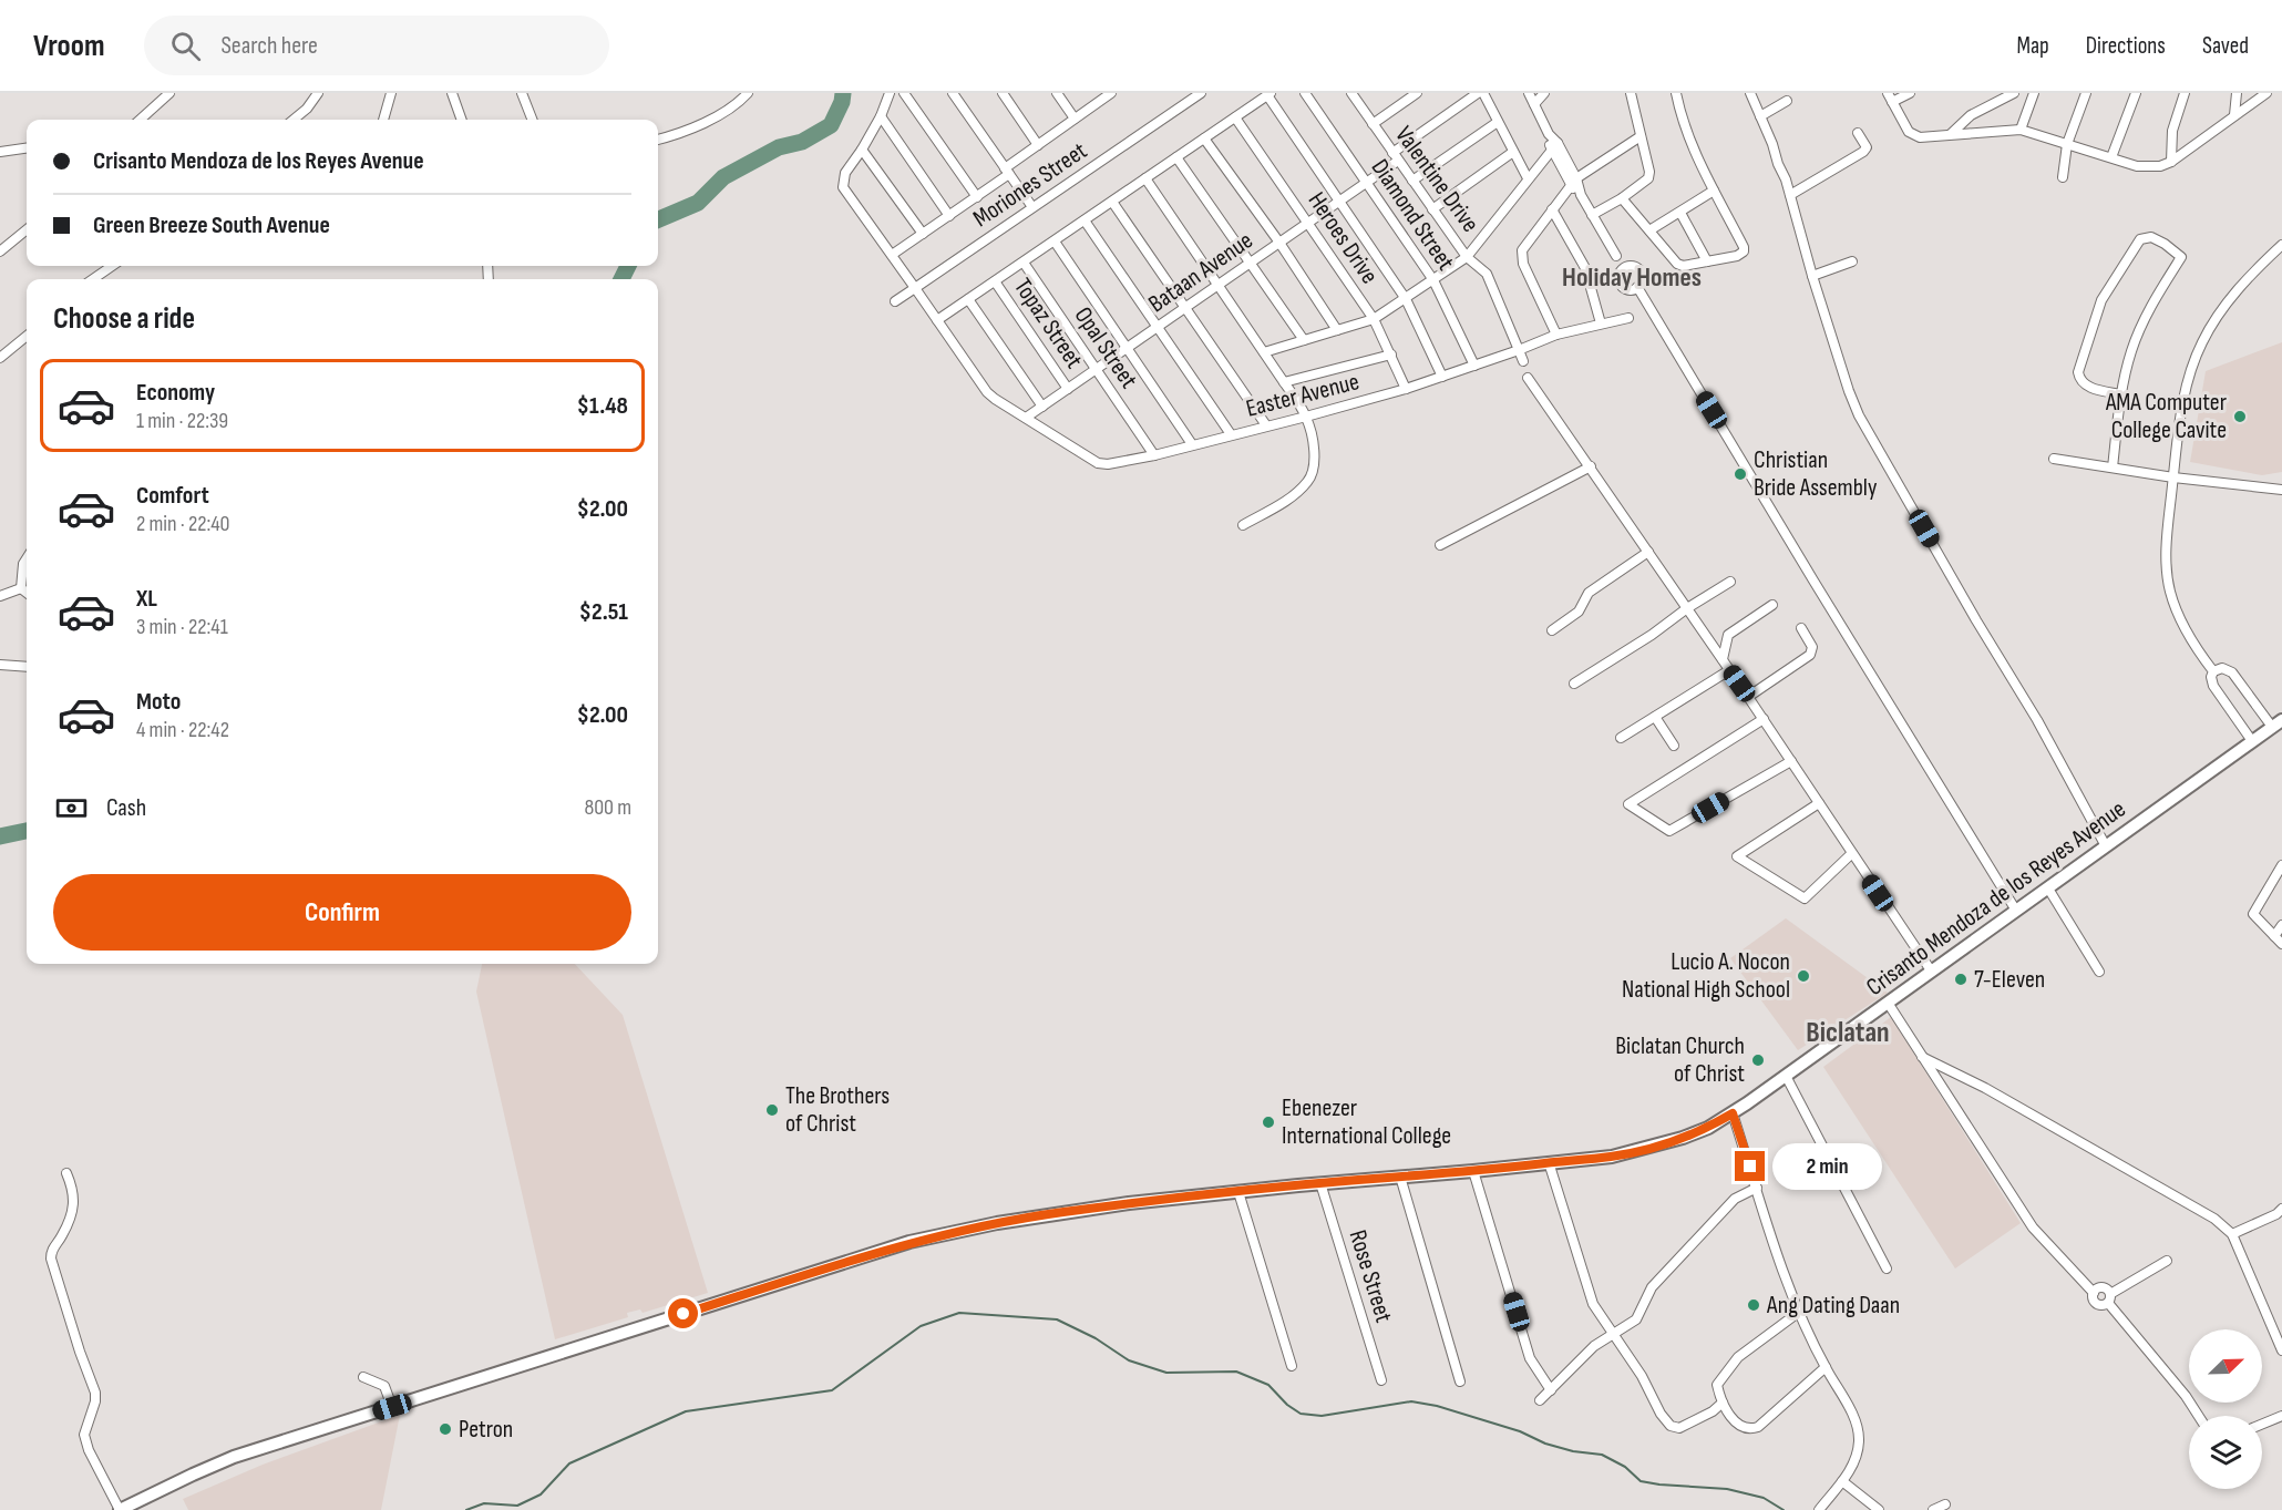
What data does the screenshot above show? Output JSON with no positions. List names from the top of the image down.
{
  "streets": {
    "main road": ["Crisanto Mendoza de los Reyes Avenue"],
    "street": [
      "Valentine Drive",
      "Moriones Street",
      "Diamond Street",
      "Heroes Drive",
      "Bataan Avenue",
      "Topaz Street",
      "Opal Street",
      "Easter Avenue",
      "Rose Street"
    ]
  },
  "crossings": [
    ["Valentine Drive", "Bataan Avenue"],
    ["Moriones Street", "Easter Avenue"],
    ["Diamond Street", "Bataan Avenue"],
    ["Diamond Street", "Easter Avenue"],
    ["Heroes Drive", "Bataan Avenue"],
    ["Heroes Drive", "Easter Avenue"],
    ["Bataan Avenue", "Topaz Street"],
    ["Bataan Avenue", "Opal Street"],
    ["Bataan Avenue", "Easter Avenue"],
    ["Opal Street", "Easter Avenue"],
    ["Crisanto Mendoza de los Reyes Avenue", "Rose Street"]
  ],
  "districts": ["Holiday Homes", "Biclatan"],
  "places": [
    "AMA Computer College Cavite",
    "Christian Bride Assembly",
    "Lucio A. Nocon National High School",
    "7-Eleven",
    "Biclatan Church of Christ",
    "The Brothers of Christ",
    "Ebenezer International College",
    "Ang Dating Daan",
    "Petron"
  ],
  "north": "top right",
  "page": {
    "header": "Vroom",
    "search": "Search here",
    "nav": ["Map", "Directions", "Saved"],
    "banner": ["Crisanto Mendoza de los Reyes Avenue", "Green Breeze South Avenue"],
    "heading": "Choose a ride",
    "list": [
      {
        "name": "Economy",
        "note": "1 min · 22:39",
        "value": "$1.48"
      },
      {
        "name": "Comfort",
        "note": "2 min · 22:40",
        "value": "$2.00"
      },
      {
        "name": "XL",
        "note": "3 min · 22:41",
        "value": "$2.51"
      },
      {
        "name": "Moto",
        "note": "4 min · 22:42",
        "value": "$2.00"
      }
    ],
    "pay": ["Cash", "800 m"],
    "buttons": "Confirm",
    "bubble": "2 min"
  }
}
